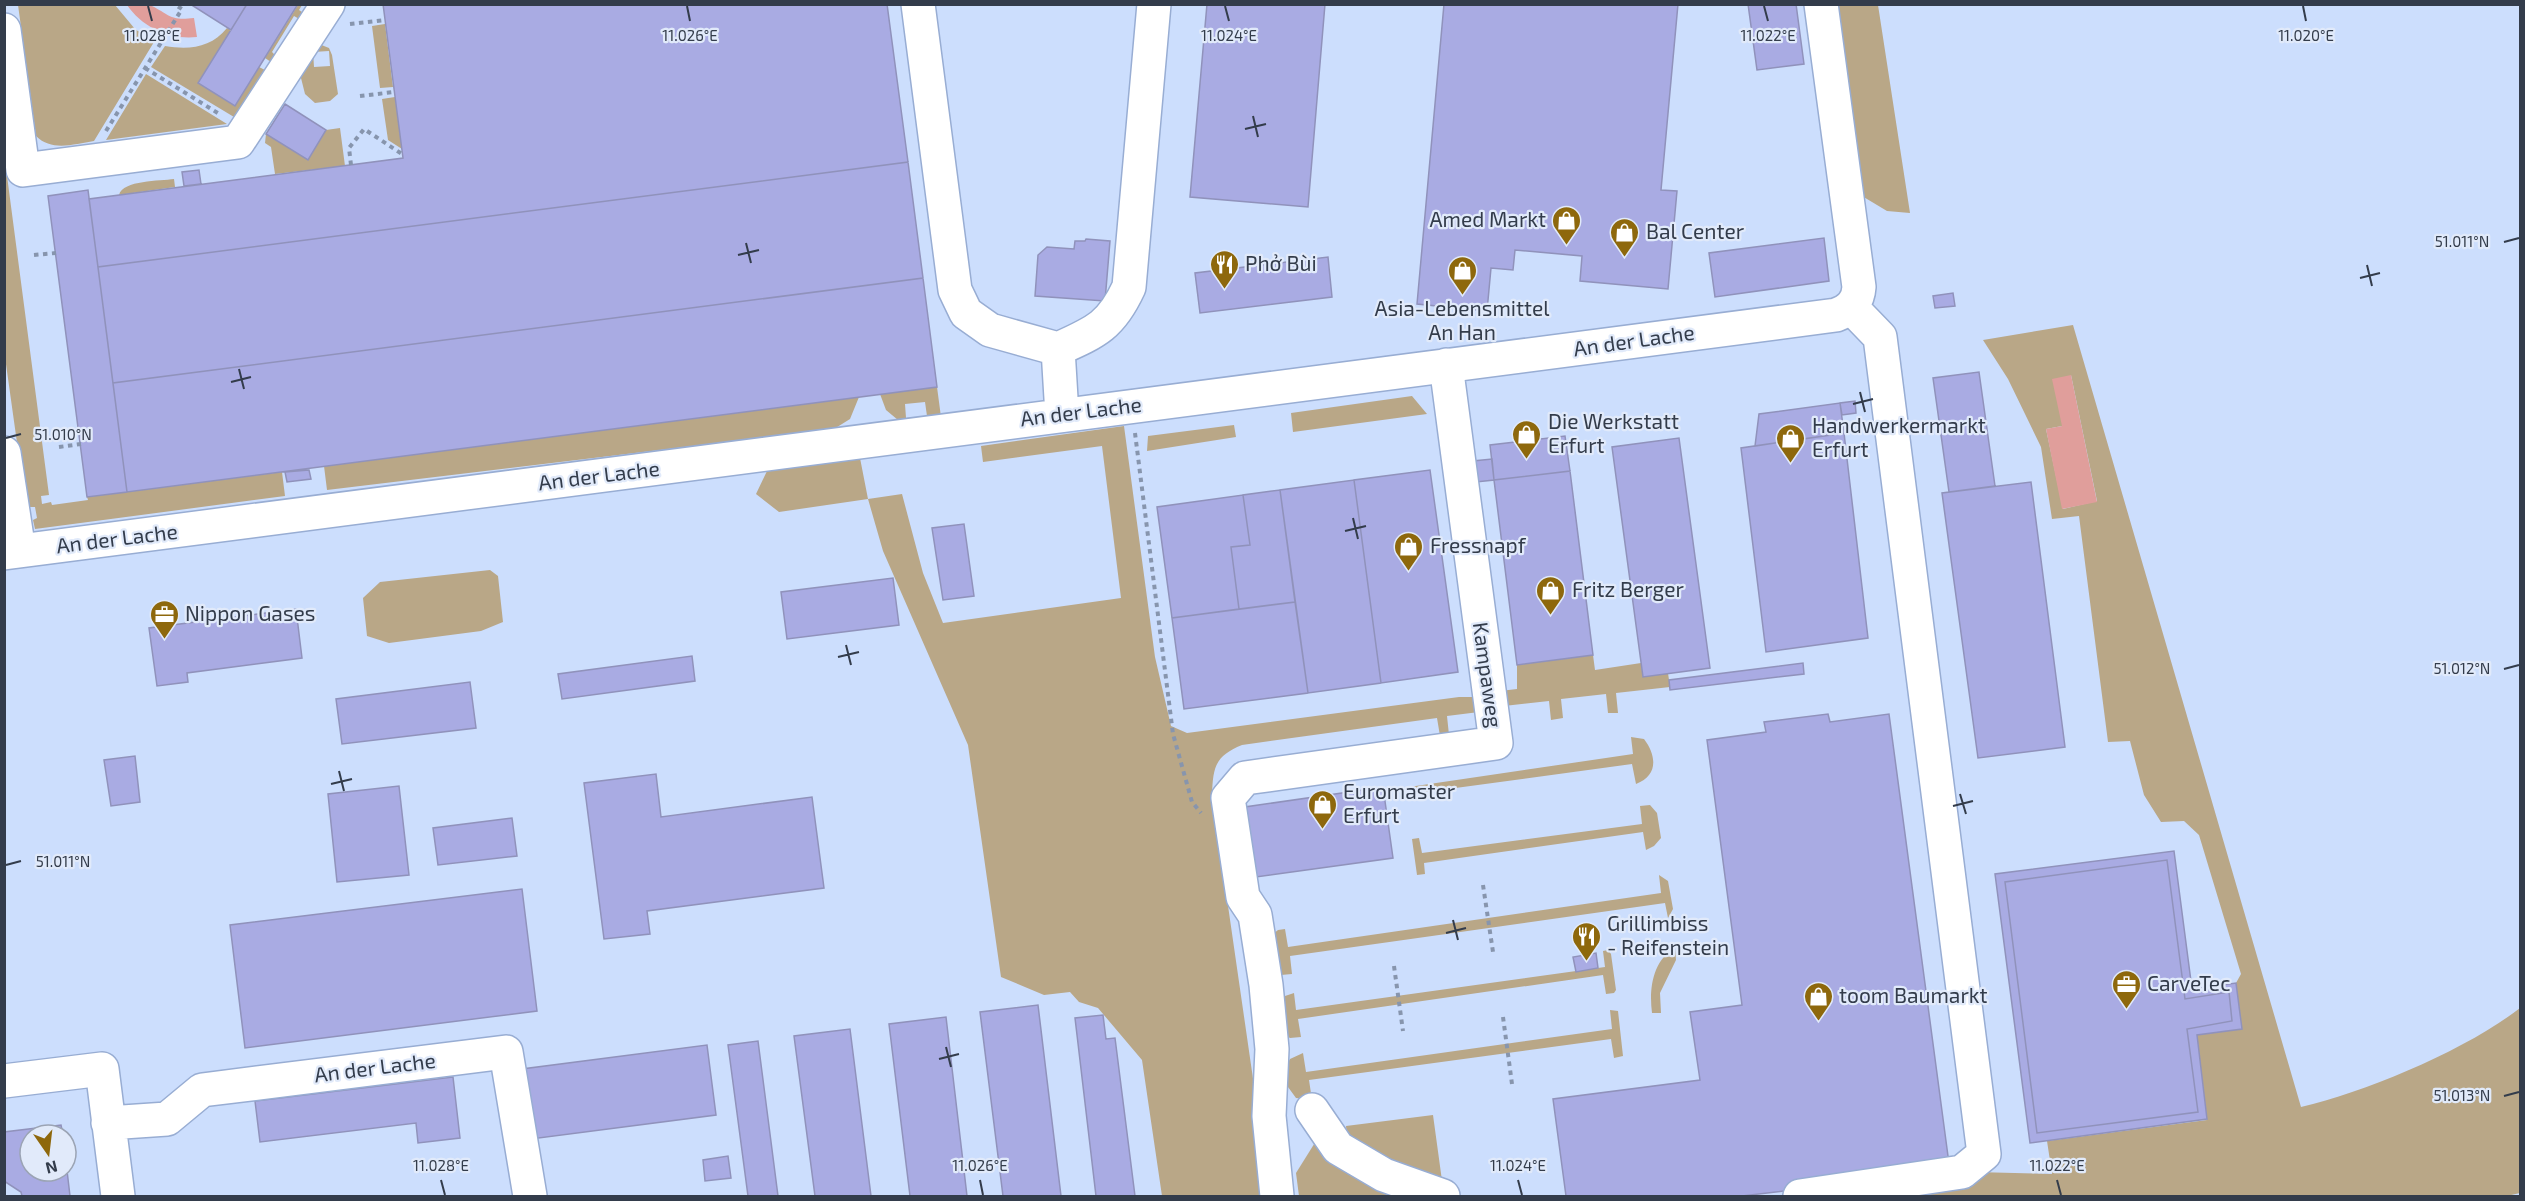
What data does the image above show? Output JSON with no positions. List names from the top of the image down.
{
  "streets": {
    "street": ["An der Lache", "Kampaweg"]
  },
  "crossings": [
    ["An der Lache", "Kampaweg"]
  ],
  "places": {
    "shop": [
      "Amed Markt",
      "Bal Center",
      "Asia-Lebensmittel An Han",
      "Die Werkstatt Erfurt",
      "Handwerkermarkt Erfurt",
      "Fressnapf",
      "Fritz Berger",
      "Euromaster Erfurt",
      "toom Baumarkt"
    ],
    "restaurant": ["Phở Bùi", "Grillimbiss - Reifenstein"],
    "office": ["Nippon Gases", "CarveTec"]
  },
  "north": "bottom",
  "coordinates": [
    "11.028°E",
    "11.026°E",
    "11.024°E",
    "11.022°E",
    "11.020°E",
    "51.011°N",
    "51.010°N",
    "51.012°N",
    "51.013°N"
  ]
}
